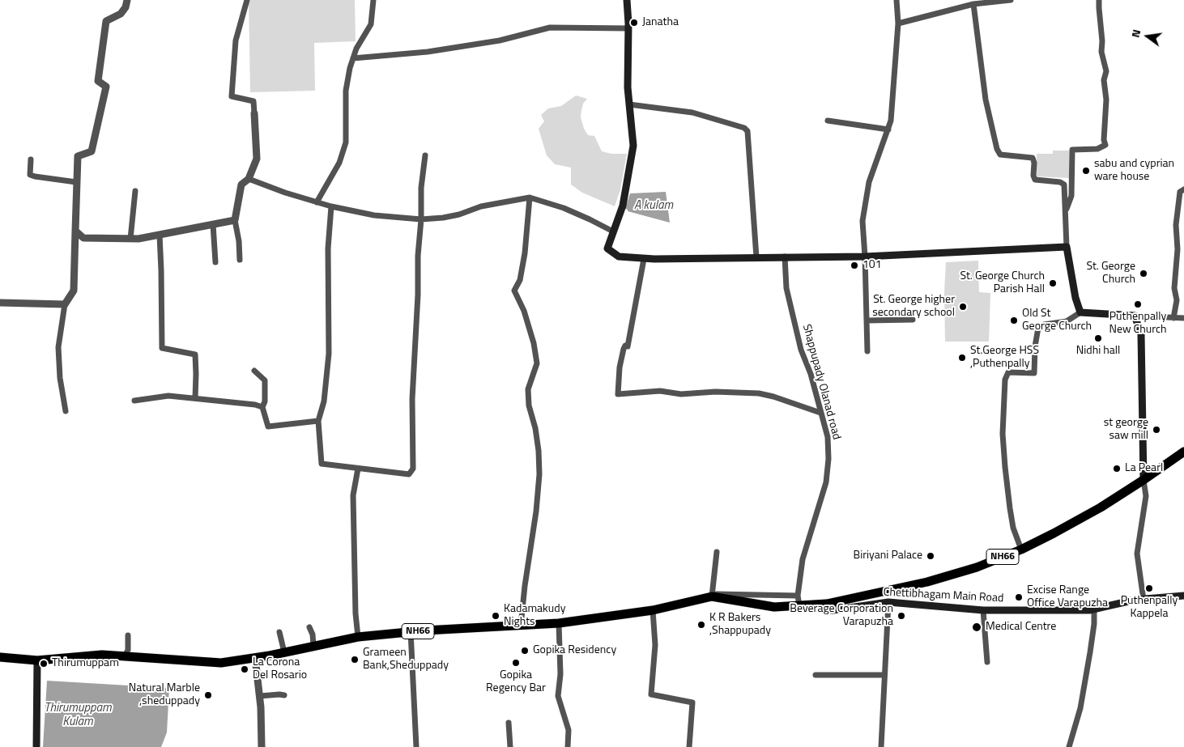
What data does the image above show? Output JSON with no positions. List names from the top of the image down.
{
  "streets": {
    "highway": ["NH66"],
    "main road": ["Chettibhagam Main Road"],
    "street": ["Shappupady Olanad road"]
  },
  "crossings": [
    ["Shappupady Olanad road", "NH66"],
    ["Shappupady Olanad road", "Chettibhagam Main Road"],
    ["NH66", "Chettibhagam Main Road"]
  ],
  "water": ["A kulam", "Thirumuppam Kulam"],
  "places": [
    "Janatha",
    "sabu and cyprian ware house",
    "101",
    "St. George Church",
    "St. George Church Parish Hall",
    "Puthenpally New Church",
    "St. George higher secondary school",
    "Old St George Church",
    "Nidhi hall",
    "St.George HSS ,Puthenpally",
    "st george saw mill",
    "La Pearl",
    "Biriyani Palace",
    "Puthenpally Kappela",
    "Excise Range Office Varapuzha",
    "Kadamakudy Nights",
    "Beverage Corporation Varapuzha",
    "K R Bakers ,Shappupady",
    "Medical Centre",
    "Gopika Residency",
    "Grameen Bank,Sheduppady",
    "Gopika Regency Bar",
    "Thirumuppam",
    "La Corona Del Rosario",
    "Natural Marble ,sheduppady"
  ],
  "north": "left"
}
